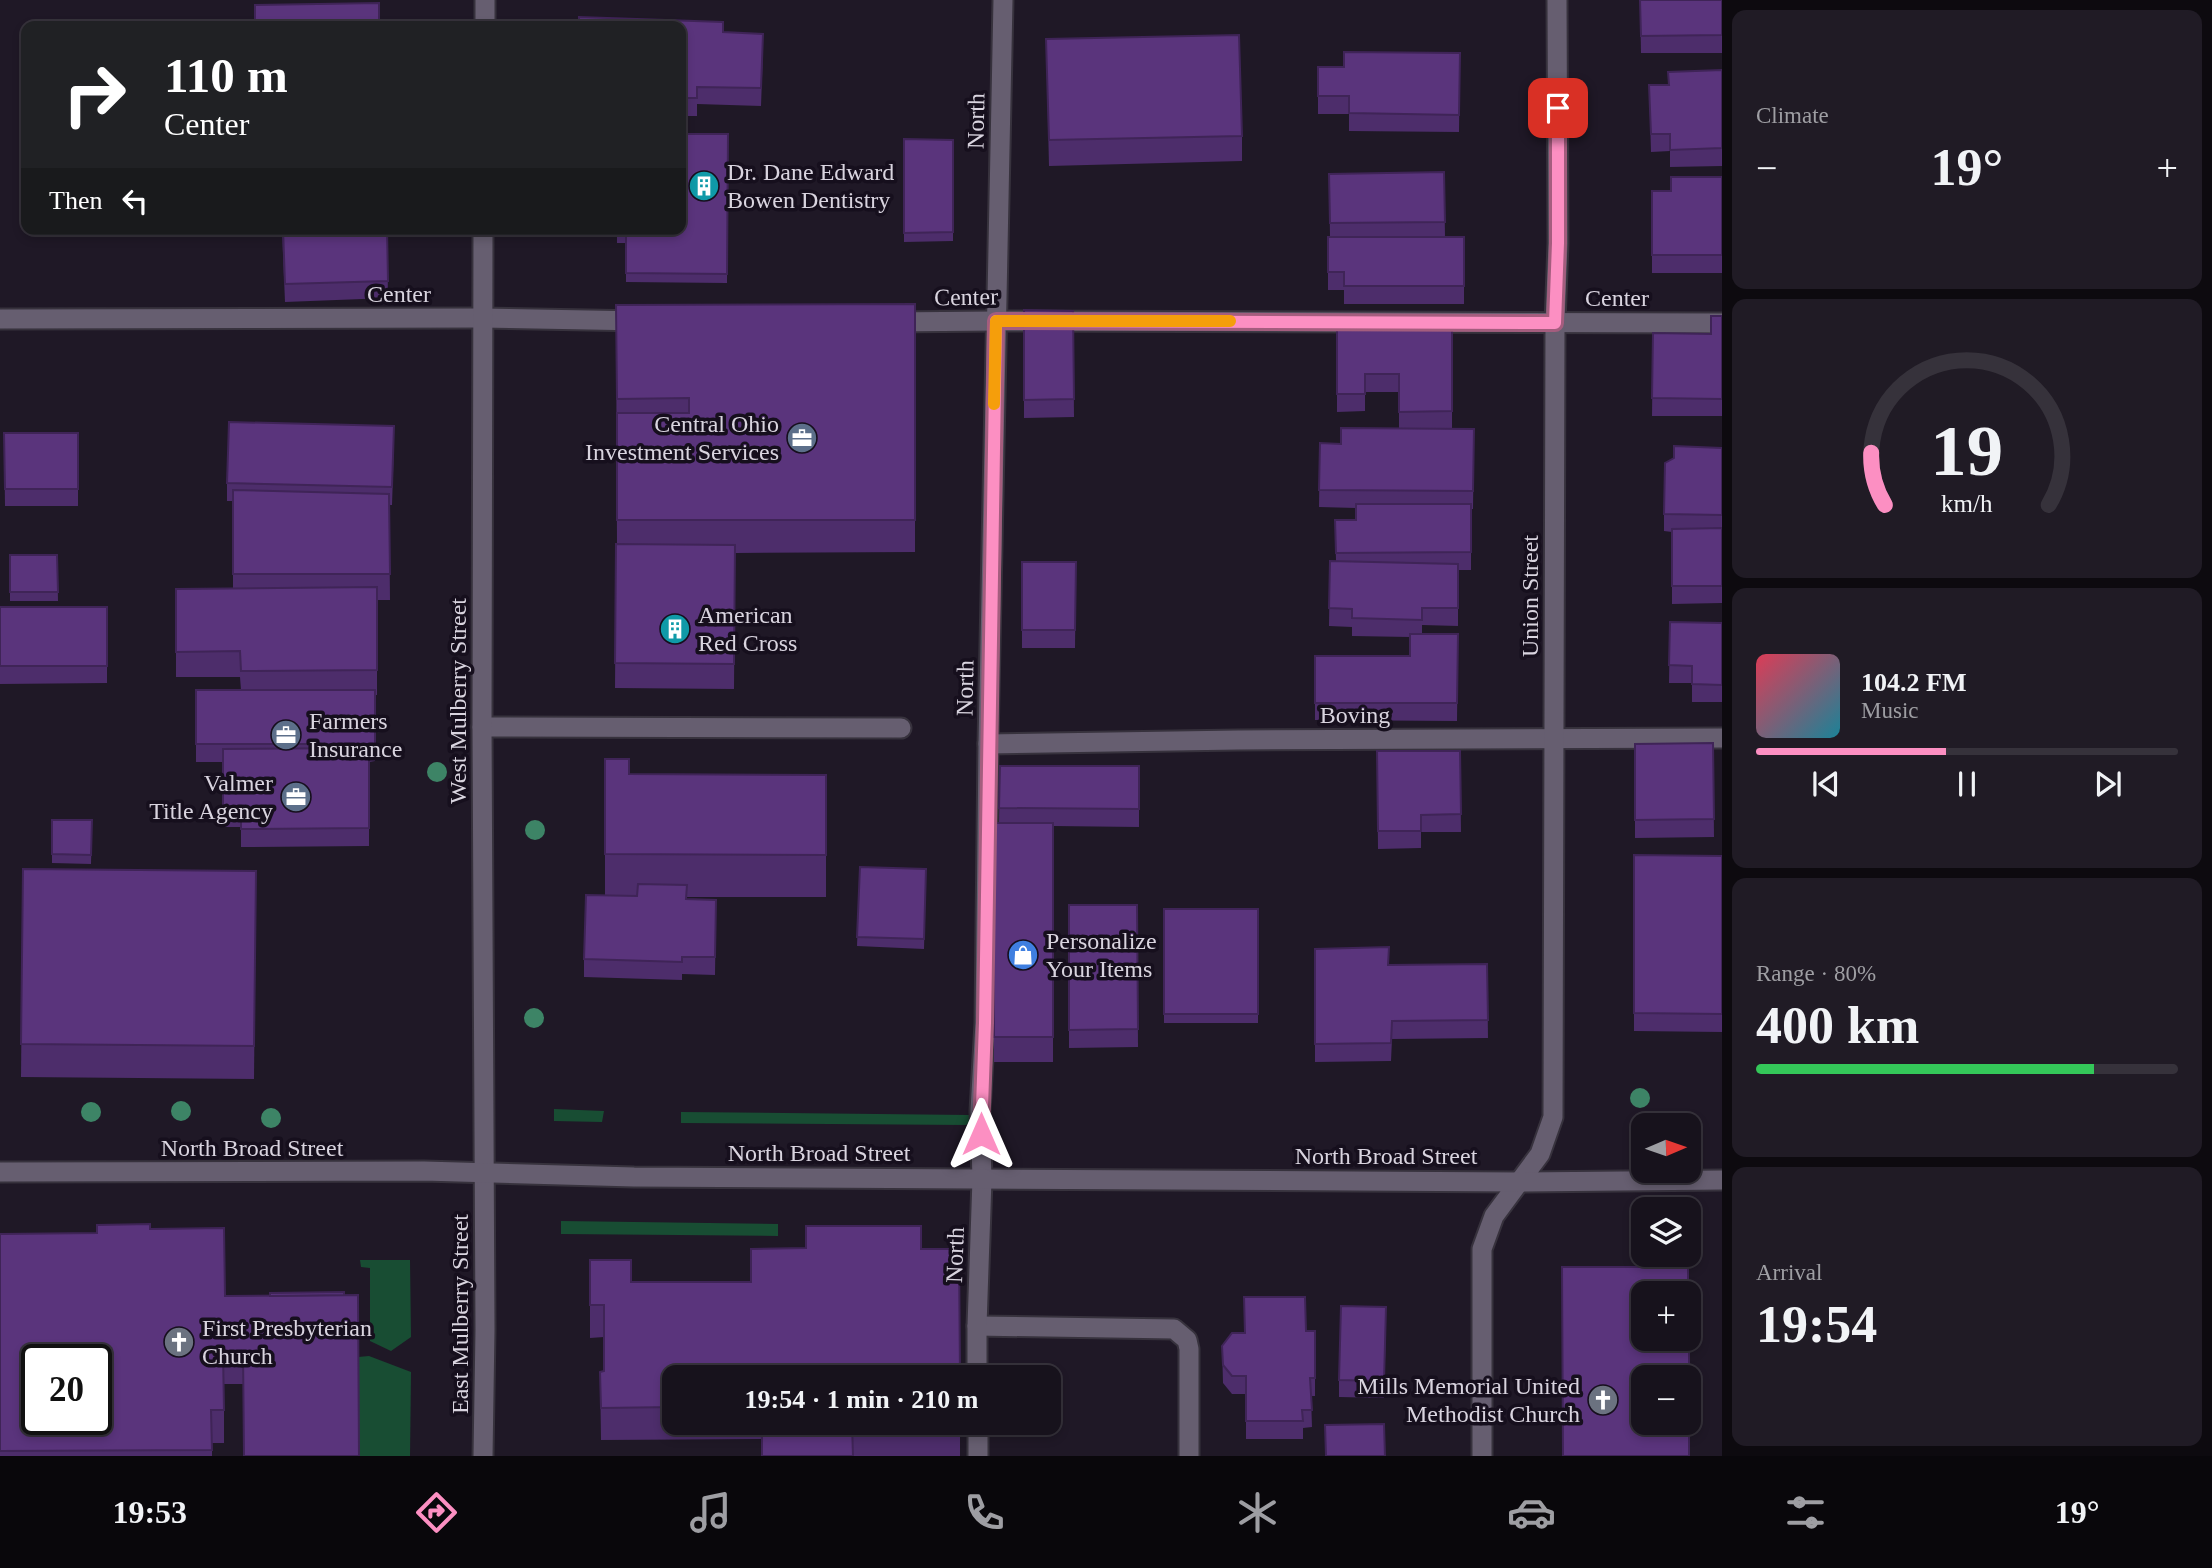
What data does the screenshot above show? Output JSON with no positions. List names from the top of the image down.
{
  "streets": {
    "street": [
      "North",
      "Center",
      "Union Street",
      "West Mulberry Street",
      "Boving",
      "North Broad Street",
      "East Mulberry Street"
    ]
  },
  "crossings": [
    ["North", "Center"],
    ["North", "Boving"],
    ["North", "North Broad Street"],
    ["Center", "Union Street"],
    ["Center", "West Mulberry Street"],
    ["Union Street", "Boving"],
    ["Union Street", "North Broad Street"],
    ["West Mulberry Street", "North Broad Street"],
    ["West Mulberry Street", "East Mulberry Street"],
    ["North Broad Street", "East Mulberry Street"]
  ],
  "places": {
    "building": ["Dr. Dane Edward Bowen Dentistry", "American Red Cross"],
    "office": ["Central Ohio Investment Services", "Farmers Insurance", "Valmer Title Agency"],
    "shop": ["Personalize Your Items"],
    "church": ["First Presbyterian Church", "Mills Memorial United Methodist Church"]
  },
  "north": "right",
  "page": {
    "tile": [
      "Climate",
      ["Range · 80%", "400 km"],
      ["Arrival", "19:54"]
    ],
    "turn": ["110 m", "Center"],
    "heat": ["−", "19°", "+"],
    "then": "Then",
    "song": ["104.2 FM", "Music"],
    "map_buttons": ["+", "−"],
    "limit": "20",
    "trip": "19:54 · 1 min · 210 m",
    "tabs": ["19:53", "19°"],
    "gauge": ["19", "km/h"]
  }
}
